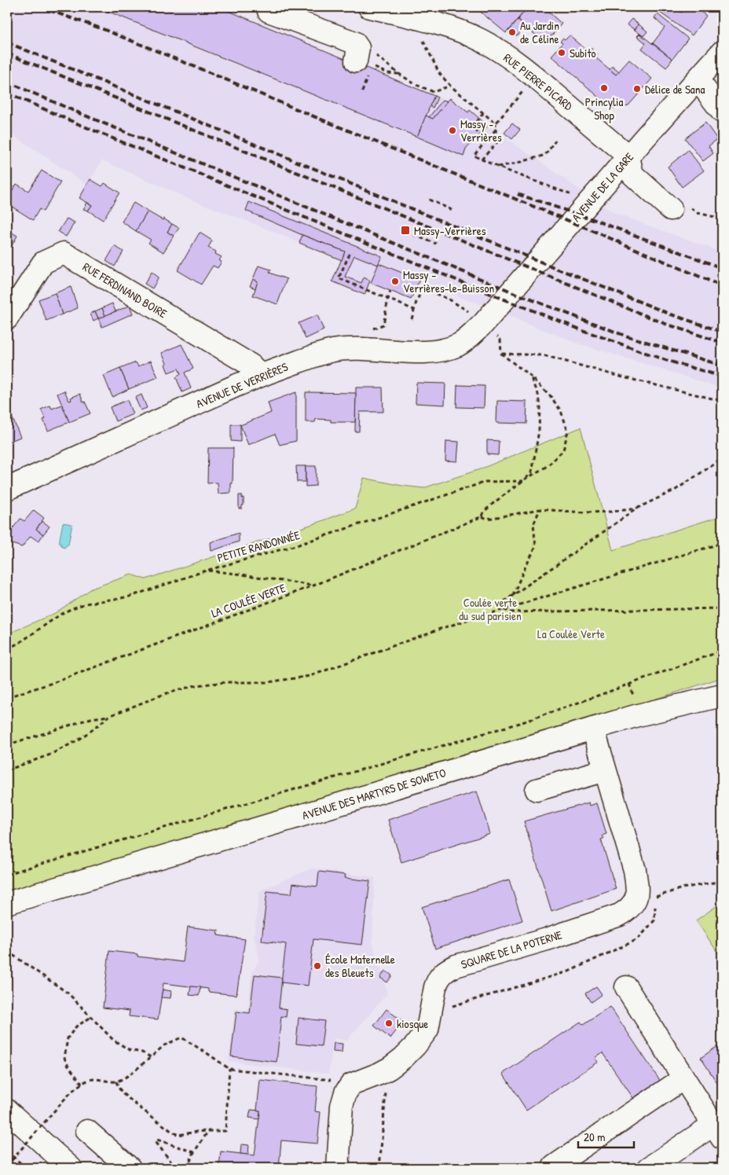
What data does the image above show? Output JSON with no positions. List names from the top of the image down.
{
  "streets": {
    "street": [
      "RUE PIERRE PICARD",
      "AVENUE DE LA GARE",
      "RUE FERDINAND BOIRE",
      "AVENUE DE VERRIÈRES",
      "AVENUE DES MARTYRS DE SOWETO",
      "SQUARE DE LA POTERNE"
    ],
    "path": ["PETITE RANDONNÉE", "LA COULÉE VERTE"]
  },
  "crossings": [
    ["RUE PIERRE PICARD", "AVENUE DE LA GARE"],
    ["AVENUE DE LA GARE", "AVENUE DE VERRIÈRES"],
    ["RUE FERDINAND BOIRE", "AVENUE DE VERRIÈRES"],
    ["PETITE RANDONNÉE", "LA COULÉE VERTE"],
    ["AVENUE DES MARTYRS DE SOWETO", "SQUARE DE LA POTERNE"]
  ],
  "parks": ["Coulée verte du sud parisien", "La Coulée Verte"],
  "places": {
    "other": [
      "Au Jardin de Céline",
      "Subito",
      "Princylia Shop",
      "Délice de Sana",
      "Massy - Verrières",
      "Massy - Verrières-le-Buisson",
      "École Maternelle des Bleuets",
      "kiosque"
    ],
    "transit": ["Massy-Verrières"]
  },
  "scale_bar": "20 m"
}
